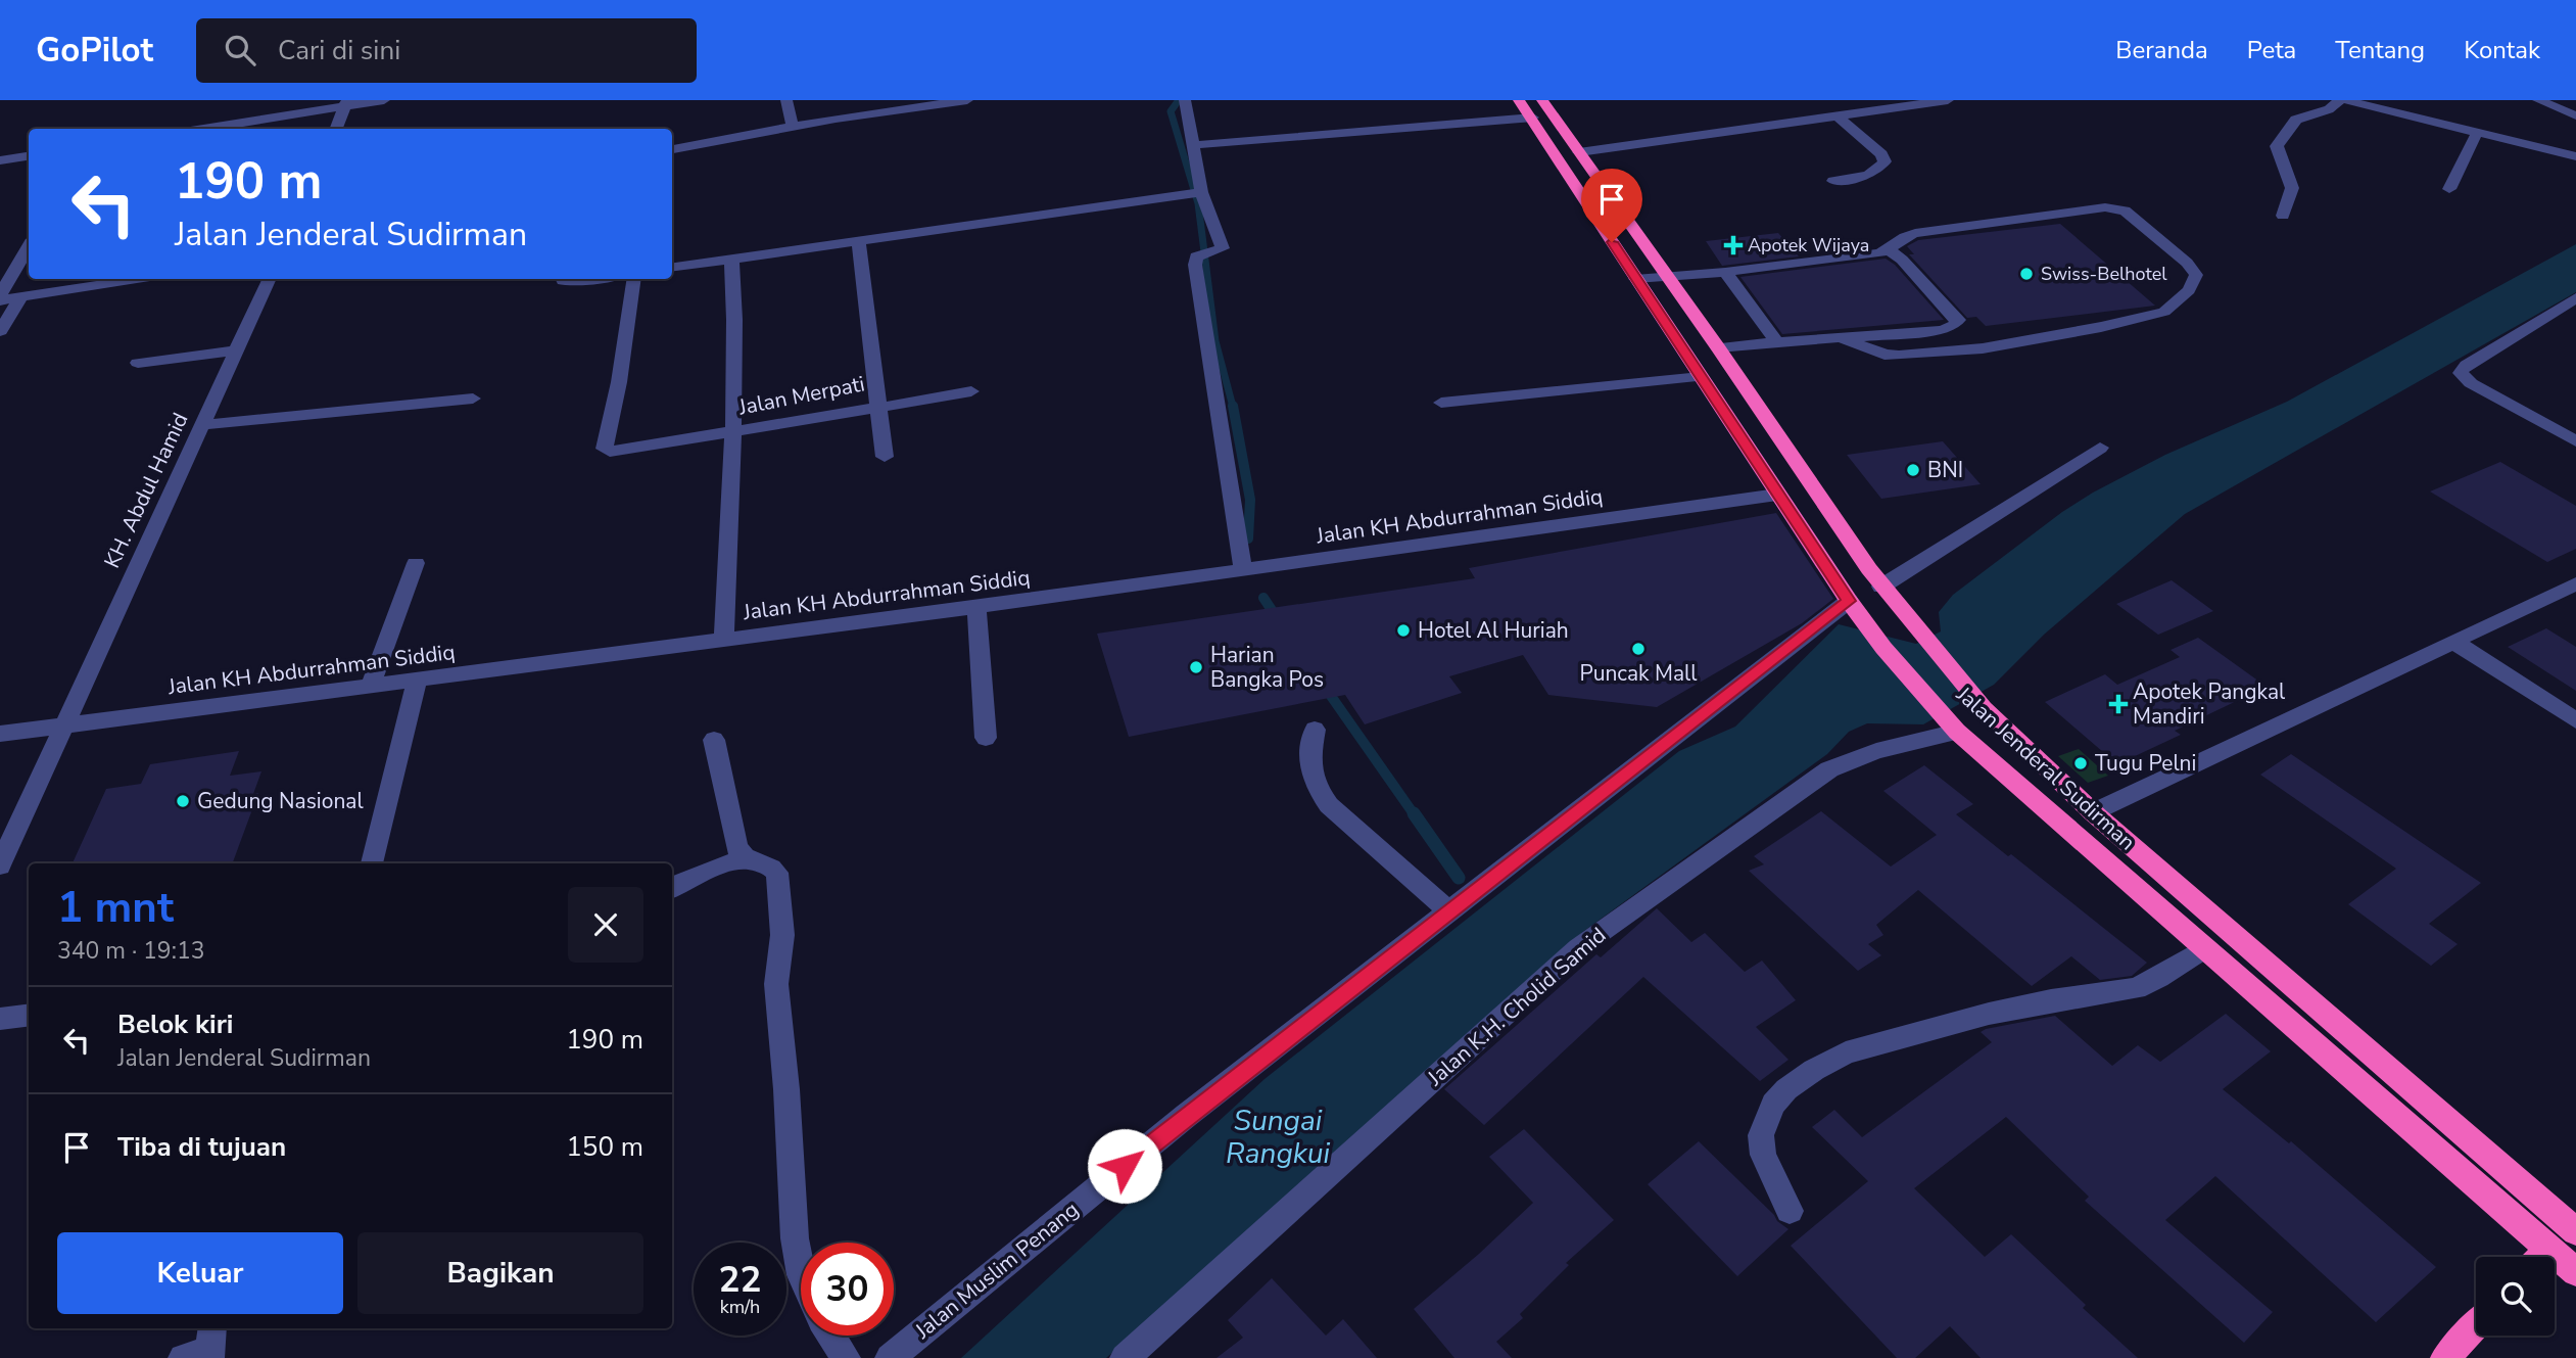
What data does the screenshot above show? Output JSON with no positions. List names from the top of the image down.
{
  "streets": {
    "highway": ["Jalan Jenderal Sudirman"],
    "street": [
      "Jalan Merpati",
      "KH. Abdul Hamid",
      "Jalan KH Abdurrahman Siddiq",
      "Jalan K.H. Cholid Samid",
      "Jalan Muslim Penang"
    ]
  },
  "crossings": [
    ["Jalan Merpati", "Jalan KH Abdurrahman Siddiq"],
    ["KH. Abdul Hamid", "Jalan KH Abdurrahman Siddiq"],
    ["Jalan KH Abdurrahman Siddiq", "Jalan Jenderal Sudirman"],
    ["Jalan Jenderal Sudirman", "Jalan K.H. Cholid Samid"],
    ["Jalan Jenderal Sudirman", "Jalan Muslim Penang"]
  ],
  "water": ["Sungai Rangkui"],
  "places": {
    "health": ["Apotek Wijaya", "Apotek Pangkal Mandiri"],
    "other": [
      "Swiss-Belhotel",
      "BNI",
      "Hotel Al Huriah",
      "Puncak Mall",
      "Harian Bangka Pos",
      "Tugu Pelni",
      "Gedung Nasional"
    ]
  },
  "page": {
    "header": "GoPilot",
    "search": "Cari di sini",
    "nav": [
      "Beranda",
      "Peta",
      "Tentang",
      "Kontak"
    ],
    "turn": ["190 m", "Jalan Jenderal Sudirman"],
    "heading": ["1 mnt", "340 m · 19:13"],
    "list": [
      {
        "name": "Belok kiri",
        "note": "Jalan Jenderal Sudirman",
        "value": "190 m"
      },
      {
        "name": "Tiba di tujuan",
        "value": "150 m"
      }
    ],
    "buttons": ["Keluar", "Bagikan"],
    "speed": "22 km/h",
    "limit": "30"
  }
}
